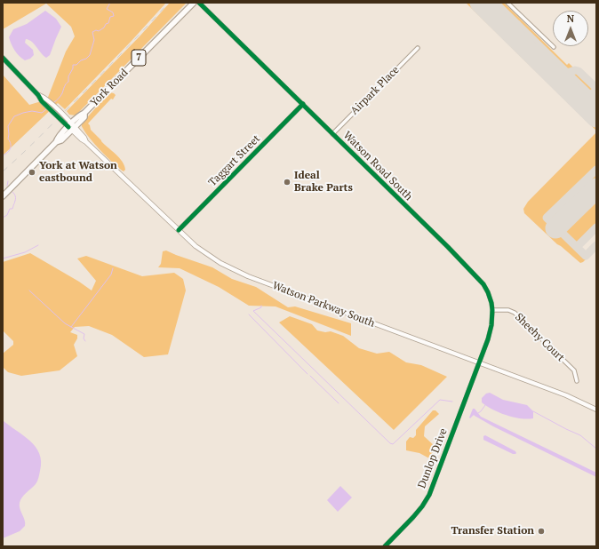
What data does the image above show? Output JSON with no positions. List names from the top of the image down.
{
  "streets": {
    "main road": ["7", "York Road", "Watson Parkway South"],
    "street": [
      "Airpark Place",
      "Taggart Street",
      "Watson Road South",
      "Sheehy Court",
      "Dunlop Drive"
    ]
  },
  "crossings": [
    ["York Road", "Watson Parkway South"],
    ["Airpark Place", "Watson Road South"],
    ["Taggart Street", "Watson Road South"],
    ["Taggart Street", "Watson Parkway South"],
    ["Watson Road South", "Watson Parkway South"],
    ["Watson Road South", "Sheehy Court"],
    ["Watson Road South", "Dunlop Drive"],
    ["Watson Parkway South", "Dunlop Drive"]
  ],
  "places": ["York at Watson eastbound", "Ideal Brake Parts", "Transfer Station"],
  "north": "top"
}
